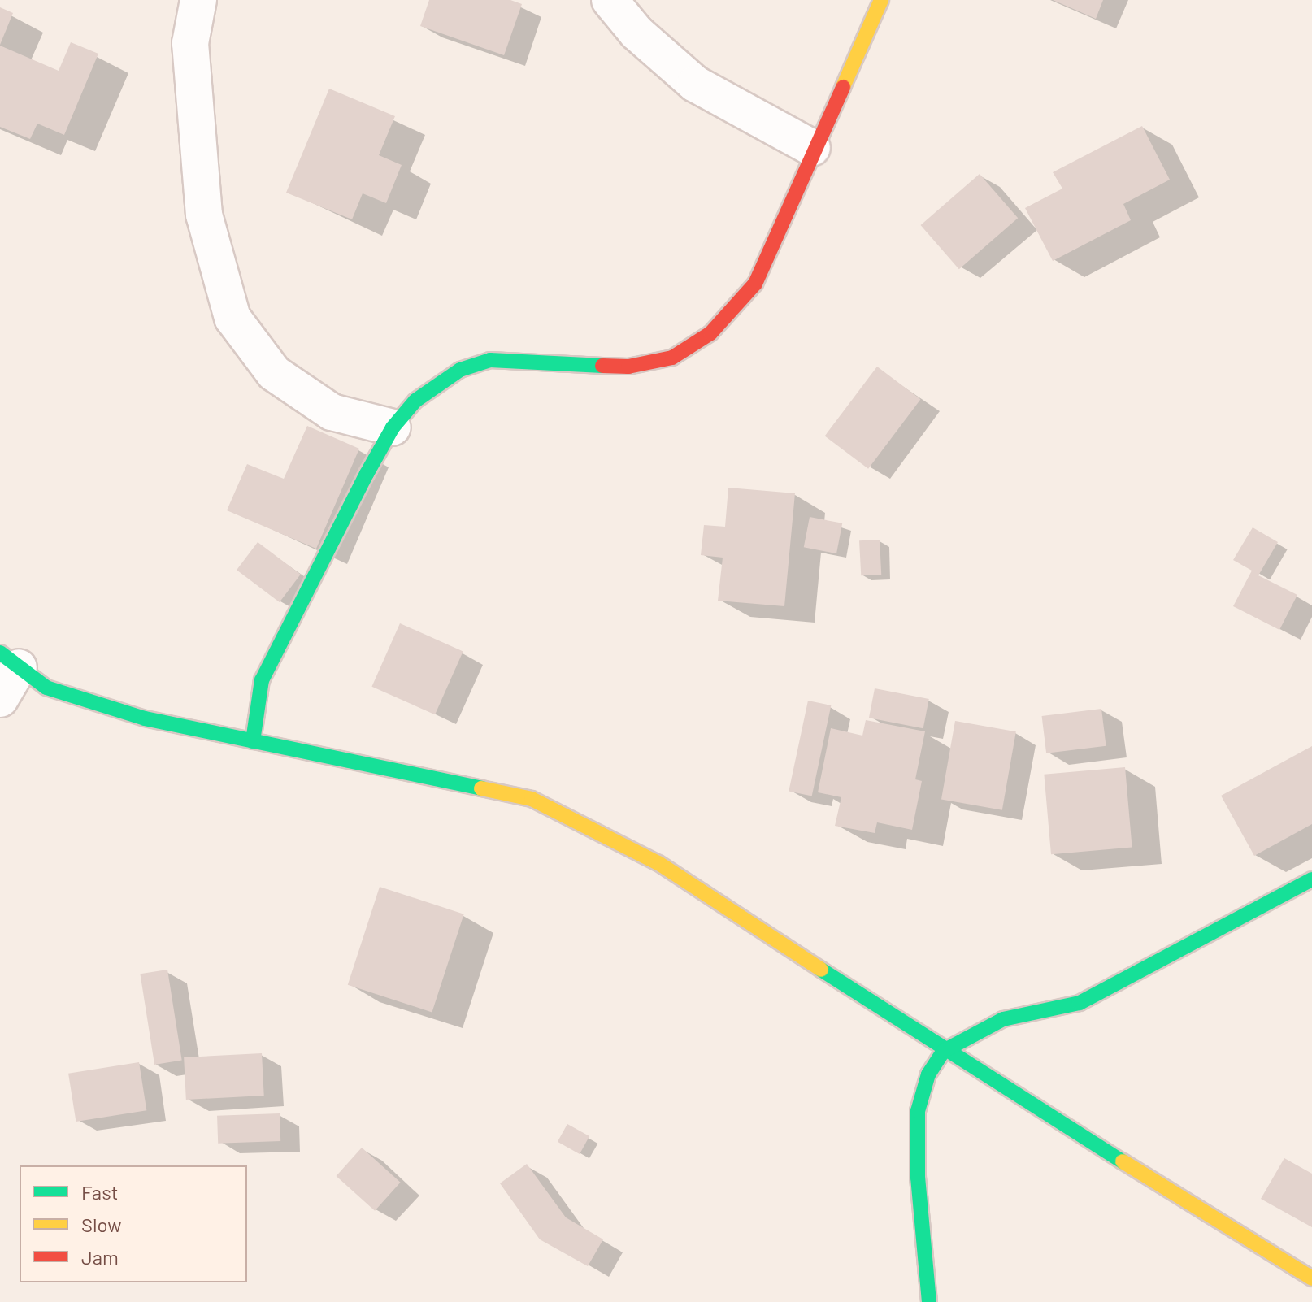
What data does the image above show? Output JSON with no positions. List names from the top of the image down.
{
  "legend": ["Fast", "Slow", "Jam"]
}
